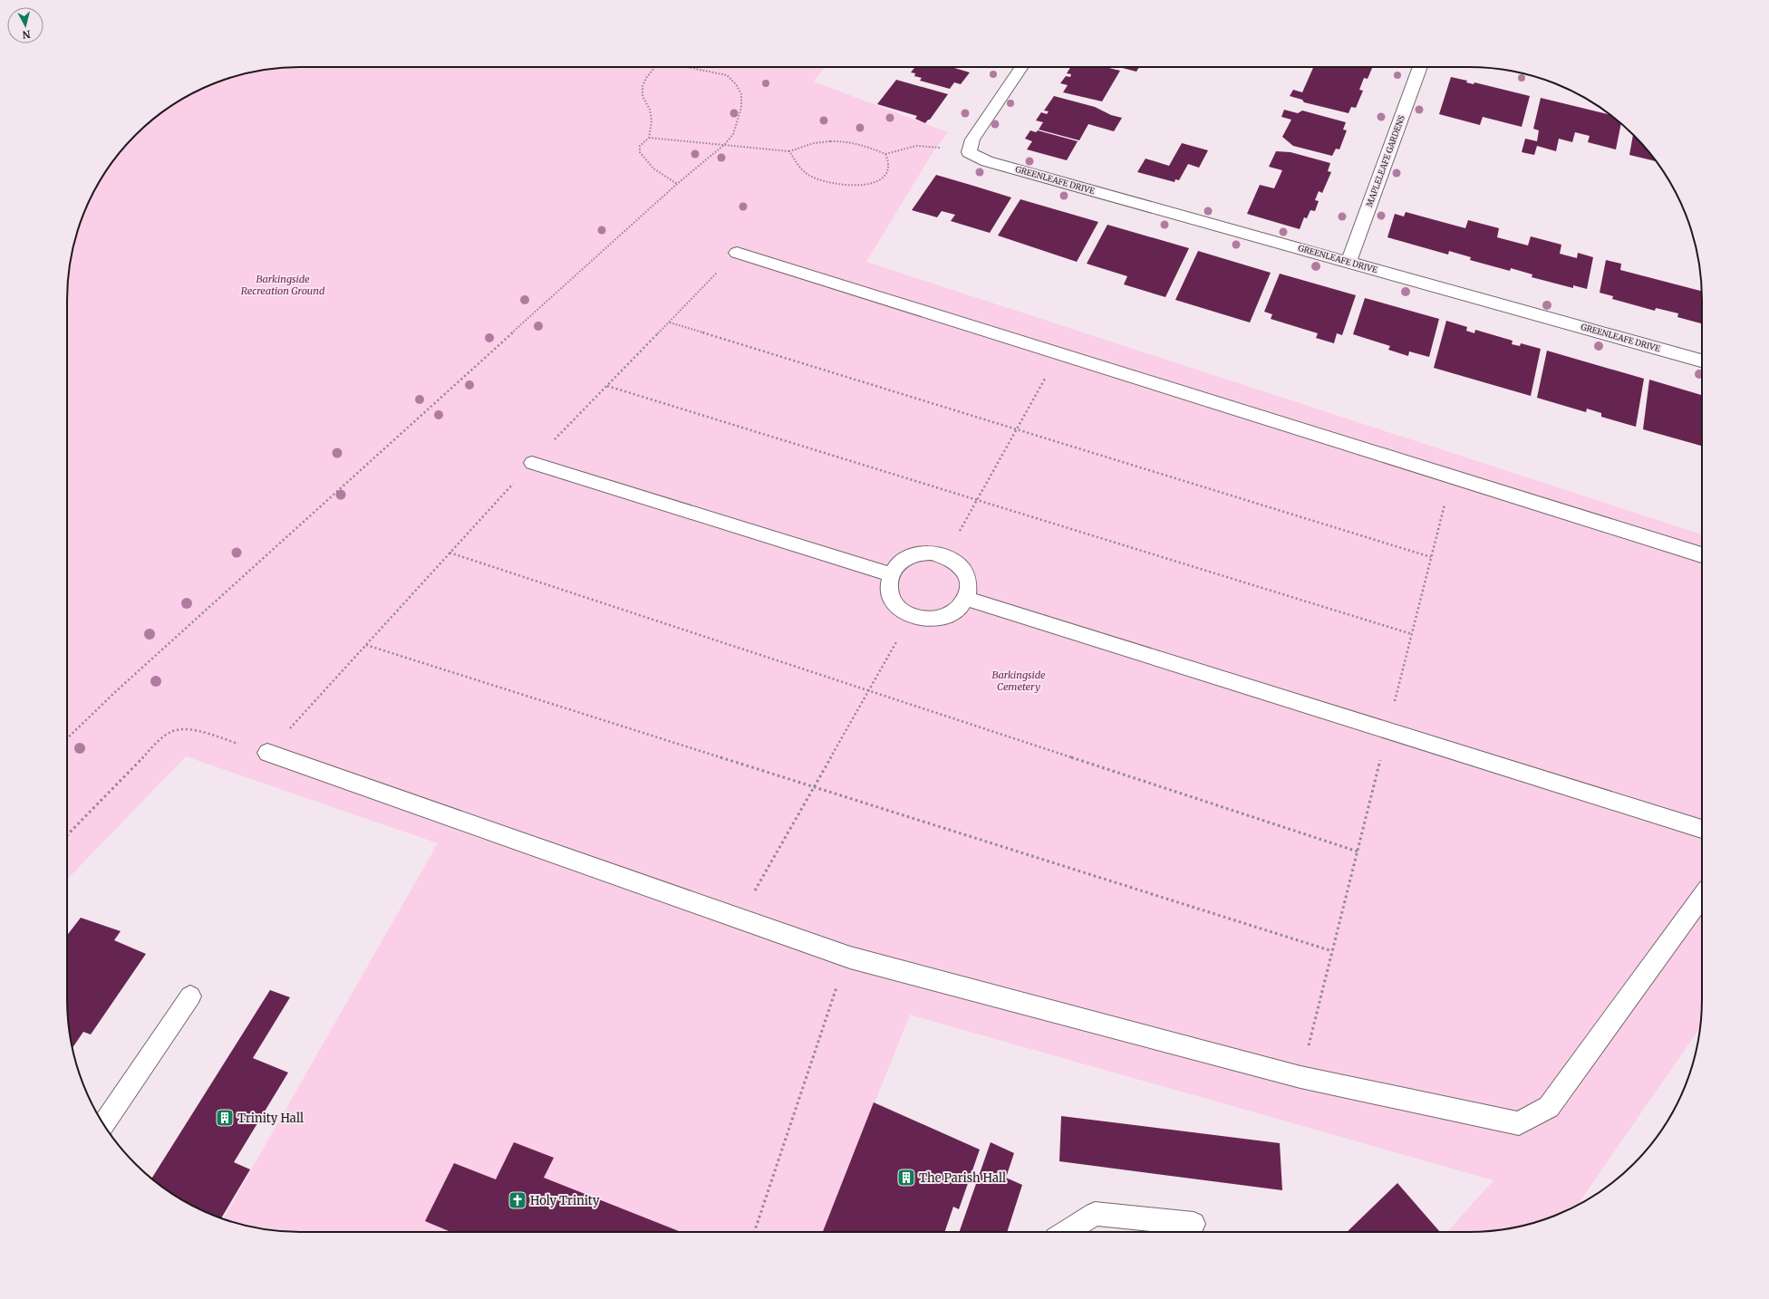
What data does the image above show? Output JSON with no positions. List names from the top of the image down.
{
  "streets": {
    "street": ["MAPLELEAFE GARDENS", "GREENLEAFE DRIVE"]
  },
  "crossings": [
    ["MAPLELEAFE GARDENS", "GREENLEAFE DRIVE"]
  ],
  "parks": ["Barkingside Recreation Ground", "Barkingside Cemetery"],
  "places": {
    "building": ["Trinity Hall", "The Parish Hall"],
    "church": ["Holy Trinity"]
  },
  "north": "bottom"
}
